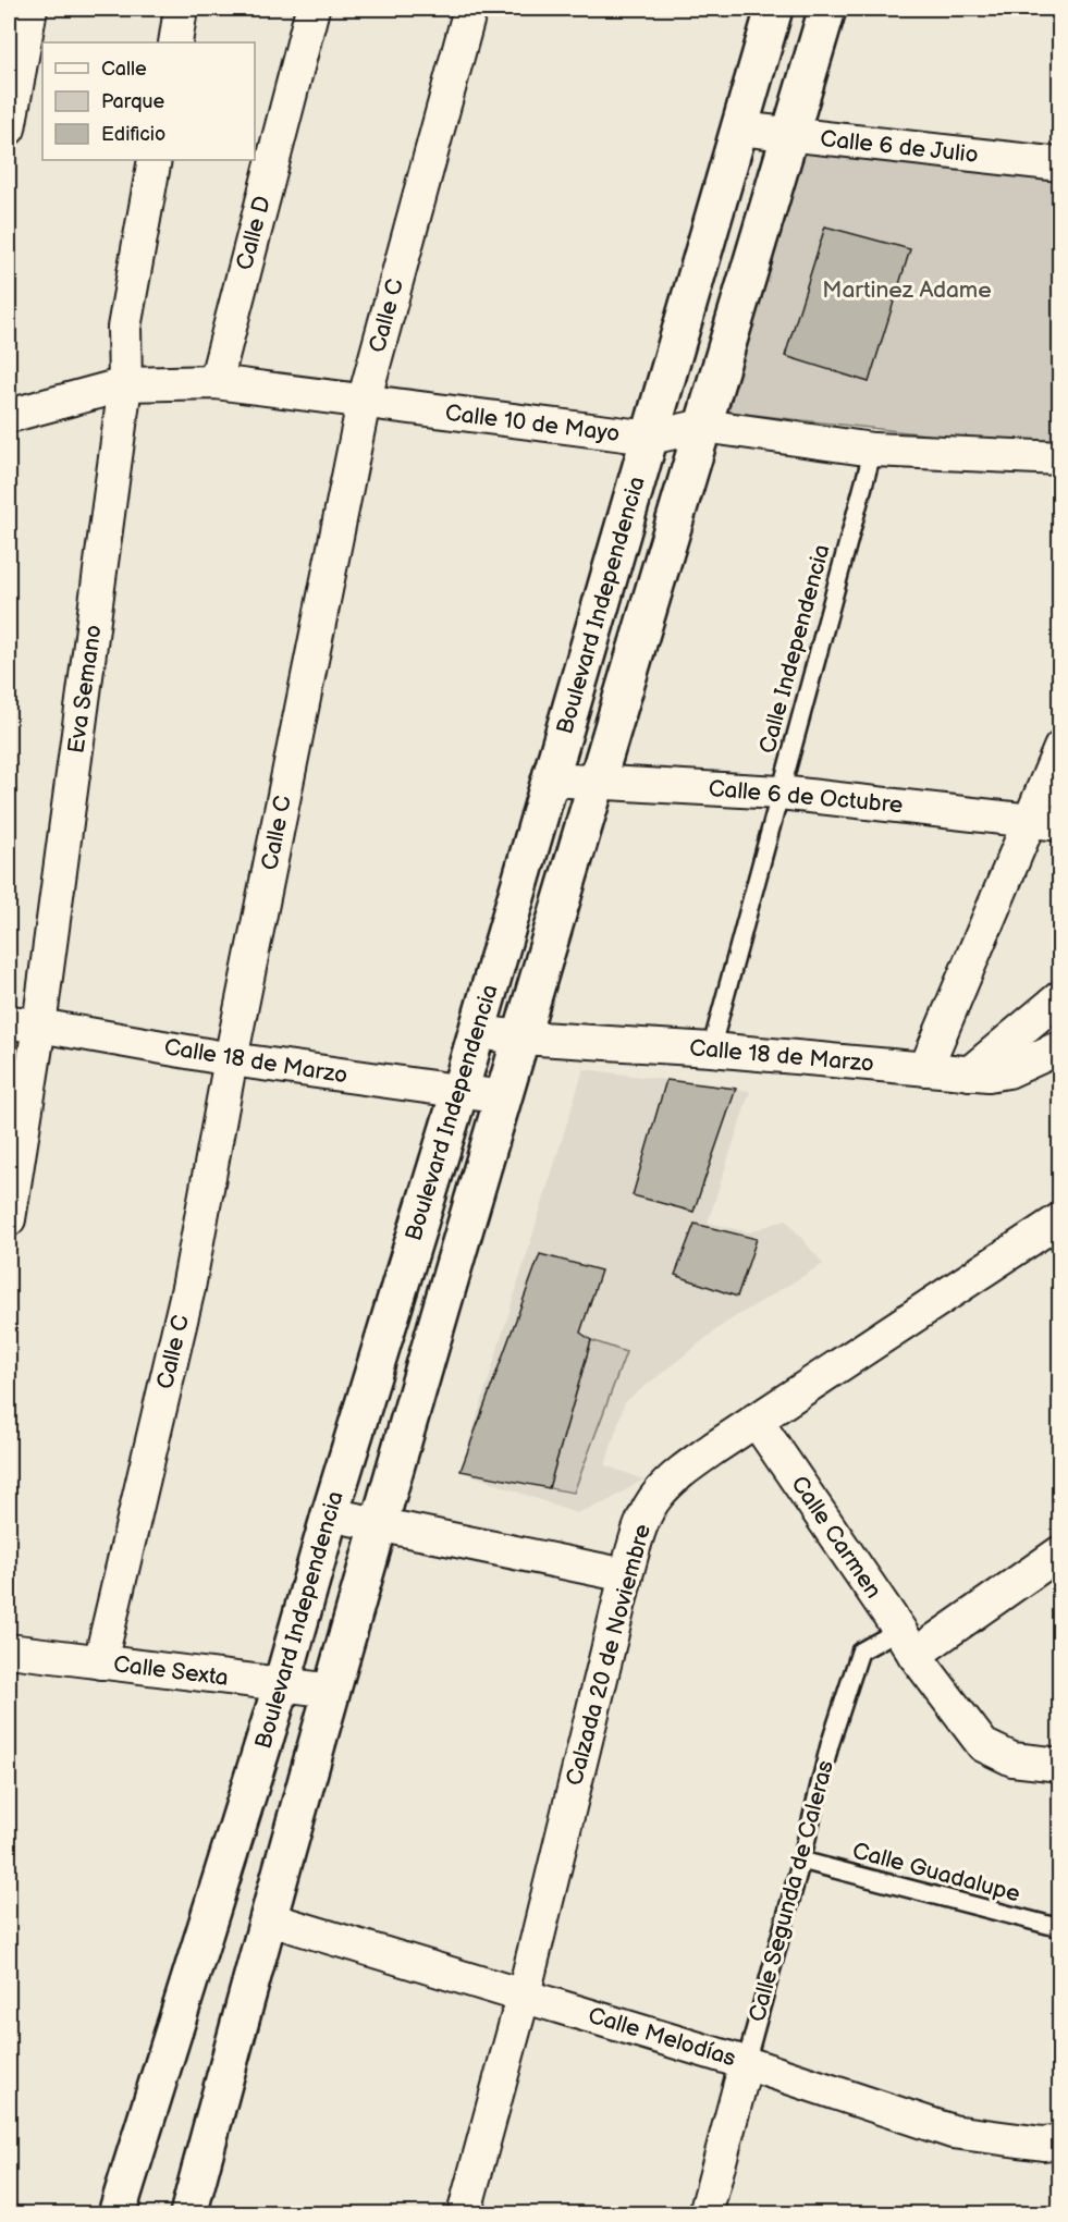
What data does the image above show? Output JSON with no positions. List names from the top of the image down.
{
  "streets": {
    "street": [
      "Calle 6 de Julio",
      "Calle D",
      "Calle C",
      "Calle 10 de Mayo",
      "Boulevard Independencia",
      "Eva Semano",
      "Calle 6 de Octubre",
      "Calle 18 de Marzo",
      "Calle Carmen",
      "Calzada 20 de Noviembre",
      "Calle Sexta",
      "Calle Segunda de Caleras",
      "Calle Melodías"
    ],
    "lane": ["Calle Independencia", "Calle Guadalupe"]
  },
  "crossings": [
    ["Calle 6 de Julio", "Boulevard Independencia"],
    ["Calle D", "Calle 10 de Mayo"],
    ["Calle C", "Calle 10 de Mayo"],
    ["Calle C", "Calle 18 de Marzo"],
    ["Calle C", "Calle Sexta"],
    ["Calle 10 de Mayo", "Boulevard Independencia"],
    ["Calle 10 de Mayo", "Calle Independencia"],
    ["Calle 10 de Mayo", "Eva Semano"],
    ["Boulevard Independencia", "Calle 6 de Octubre"],
    ["Boulevard Independencia", "Calle 18 de Marzo"],
    ["Boulevard Independencia", "Calle Sexta"],
    ["Boulevard Independencia", "Calle Melodías"],
    ["Calle Independencia", "Calle 6 de Octubre"],
    ["Calle Independencia", "Calle 18 de Marzo"],
    ["Eva Semano", "Calle 18 de Marzo"],
    ["Calle Carmen", "Calzada 20 de Noviembre"],
    ["Calle Carmen", "Calle Segunda de Caleras"],
    ["Calzada 20 de Noviembre", "Calle Melodías"],
    ["Calle Guadalupe", "Calle Segunda de Caleras"],
    ["Calle Segunda de Caleras", "Calle Melodías"]
  ],
  "parks": ["Martinez Adame"],
  "legend": ["Calle", "Parque", "Edificio"]
}
